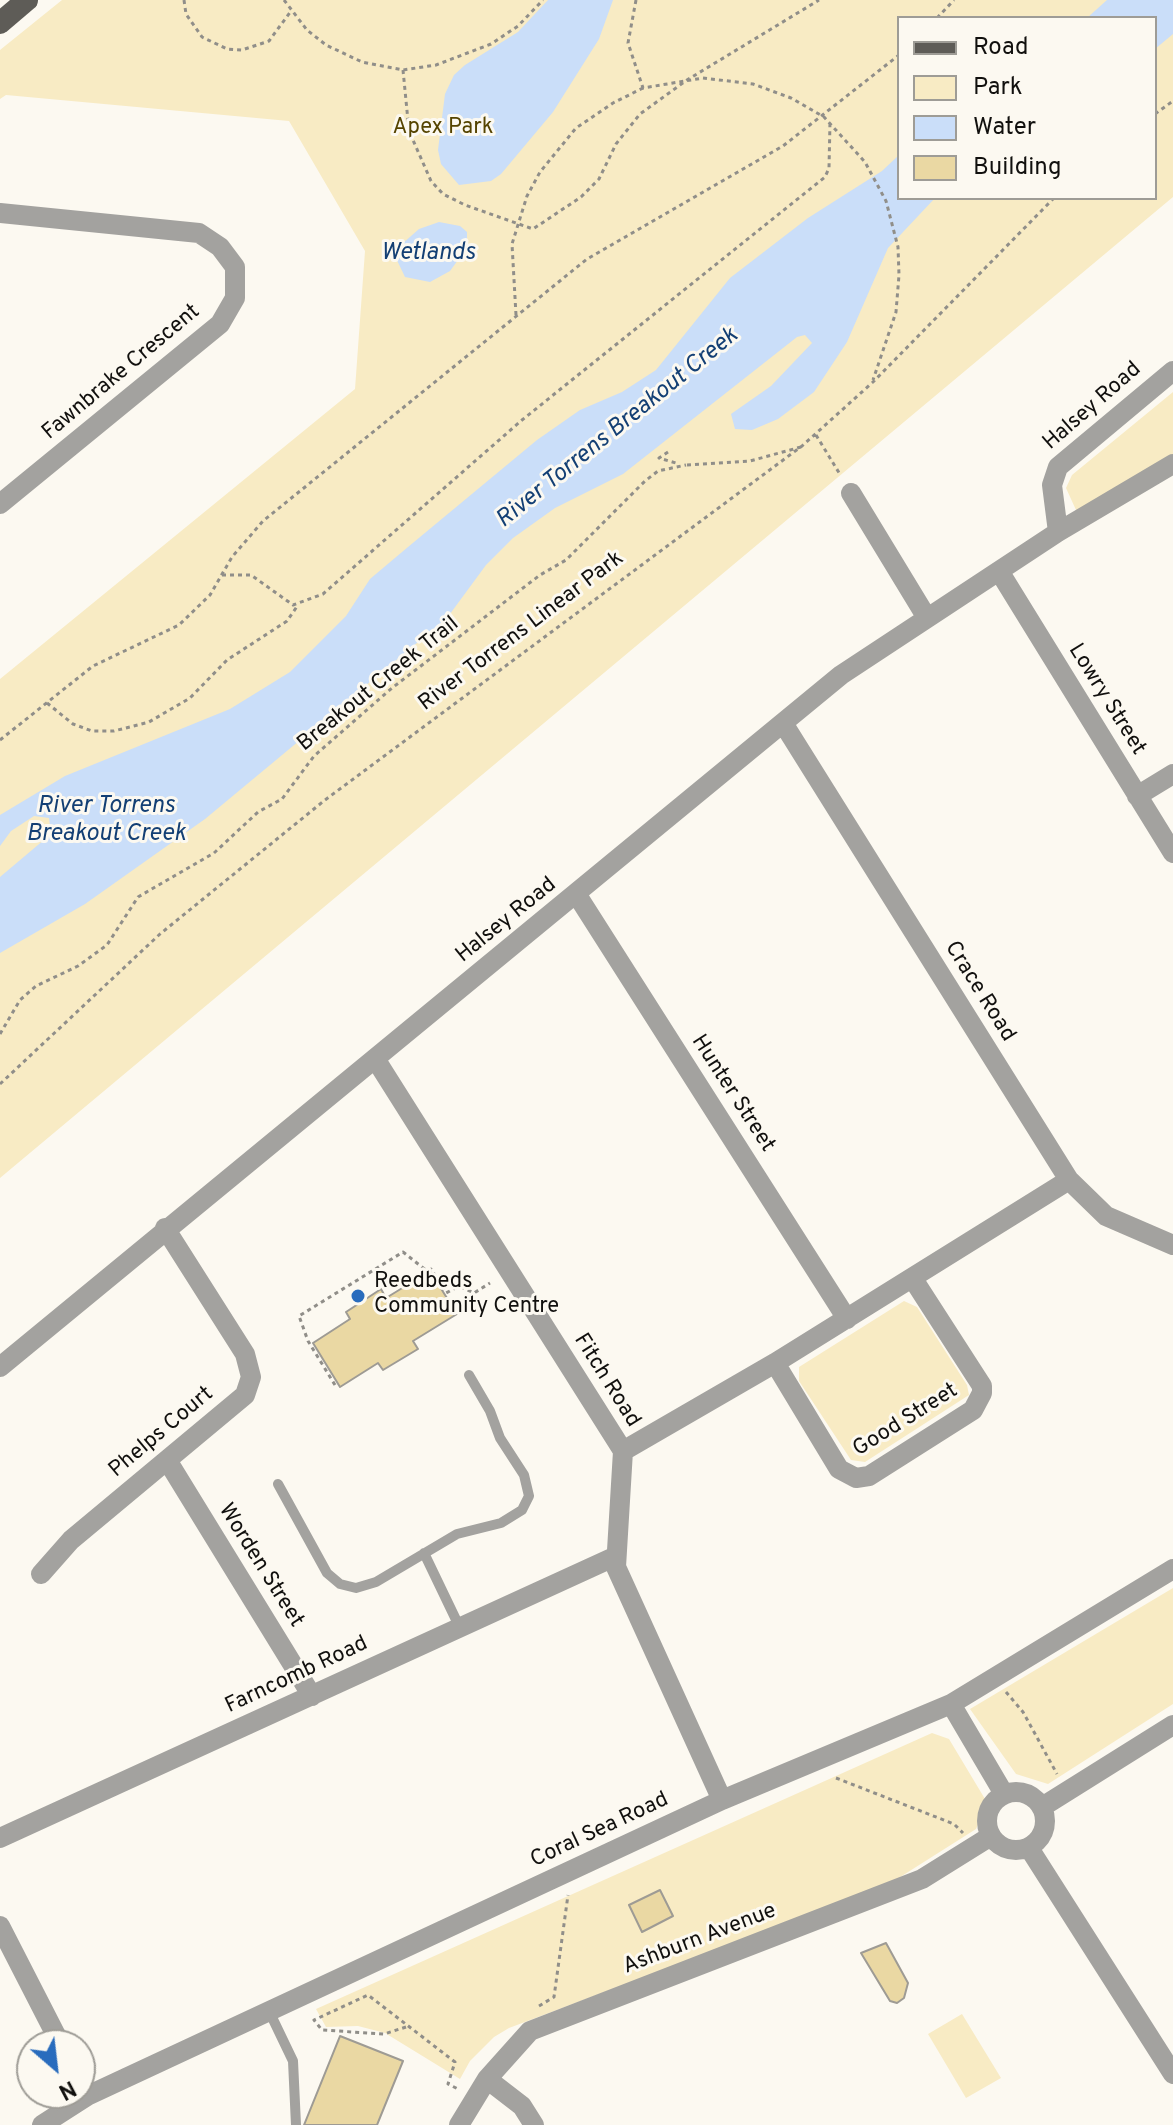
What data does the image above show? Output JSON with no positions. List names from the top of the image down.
{
  "streets": {
    "street": [
      "Fawnbrake Crescent",
      "Halsey Road",
      "Lowry Street",
      "Crace Road",
      "Hunter Street",
      "Fitch Road",
      "Good Street",
      "Phelps Court",
      "Worden Street",
      "Farncomb Road",
      "Coral Sea Road",
      "Ashburn Avenue"
    ],
    "path": ["River Torrens Linear Park", "Breakout Creek Trail"]
  },
  "crossings": [
    ["Halsey Road", "Lowry Street"],
    ["Halsey Road", "Crace Road"],
    ["Halsey Road", "Hunter Street"],
    ["Halsey Road", "Fitch Road"],
    ["Halsey Road", "Phelps Court"],
    ["River Torrens Linear Park", "Breakout Creek Trail"],
    ["Fitch Road", "Farncomb Road"],
    ["Fitch Road", "Coral Sea Road"],
    ["Phelps Court", "Worden Street"],
    ["Worden Street", "Farncomb Road"]
  ],
  "water": ["Wetlands", "River Torrens Breakout Creek"],
  "parks": ["Apex Park"],
  "places": ["Reedbeds Community Centre"],
  "legend": [
    "Road",
    "Park",
    "Water",
    "Building"
  ],
  "north": "bottom right"
}
